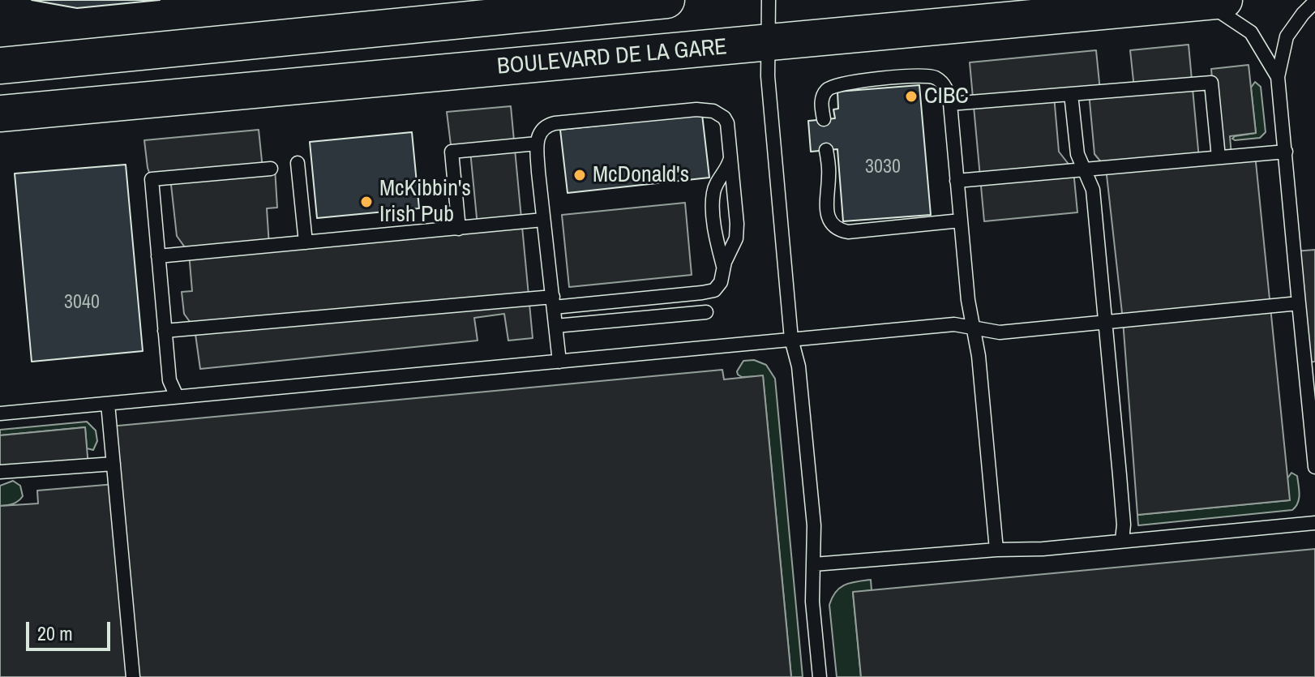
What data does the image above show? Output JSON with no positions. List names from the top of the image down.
{
  "streets": {
    "main road": ["BOULEVARD DE LA GARE"]
  },
  "places": ["CIBC", "McDonald's", "McKibbin's Irish Pub"],
  "house_numbers": ["3030", "3040"],
  "scale_bar": "20 m"
}
